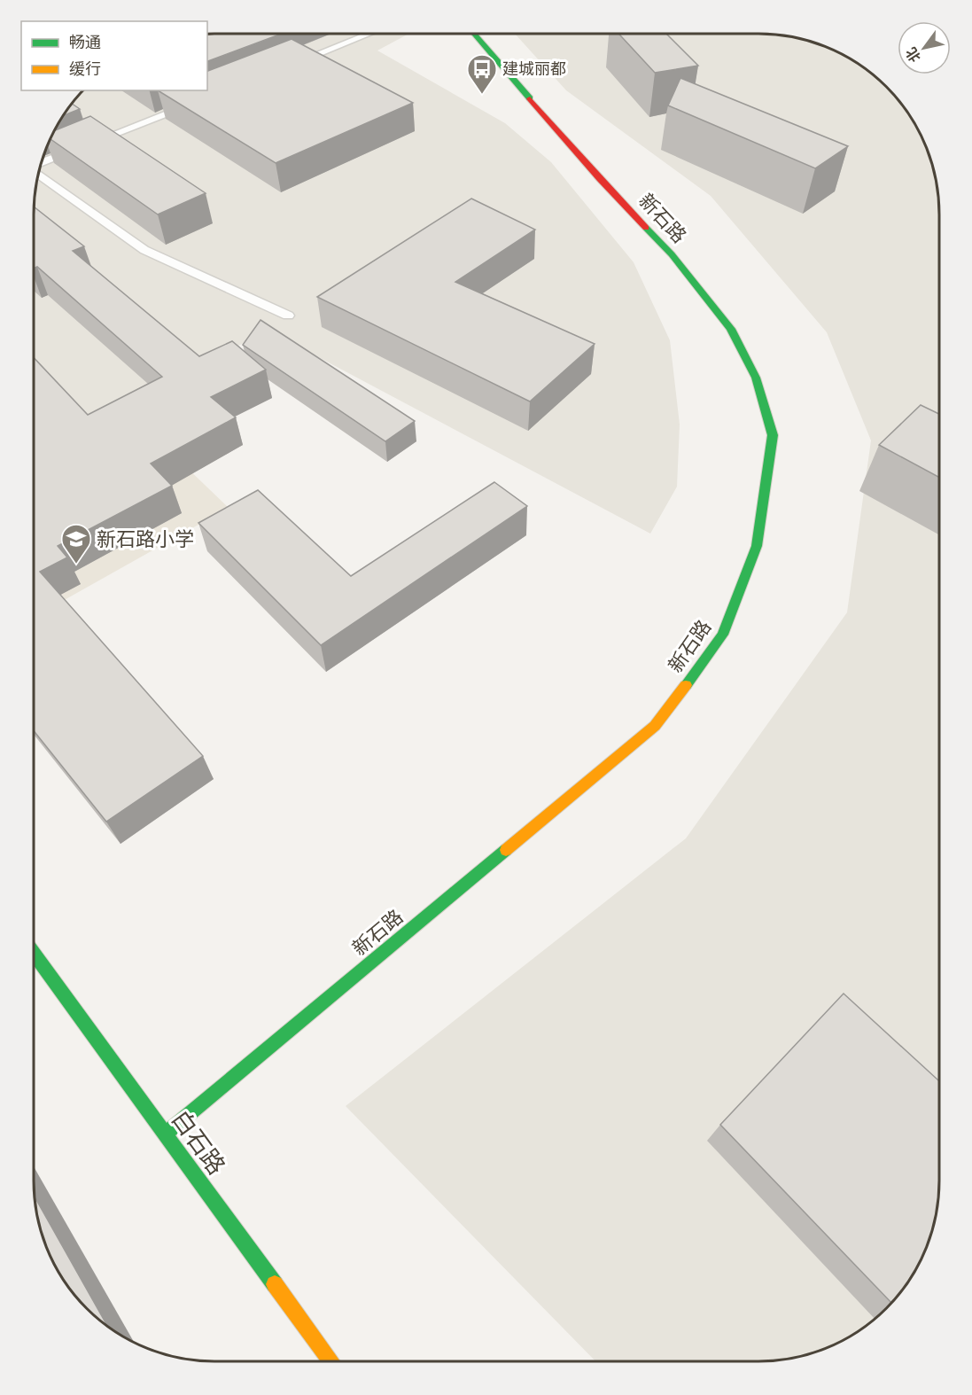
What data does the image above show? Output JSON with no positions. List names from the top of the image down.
{
  "streets": {
    "street": ["新石路", "白石路"]
  },
  "crossings": [
    ["新石路", "白石路"]
  ],
  "places": {
    "bus stop": ["建城丽都"],
    "school or university": ["新石路小学"]
  },
  "legend": ["畅通", "缓行"],
  "north": "bottom left"
}
